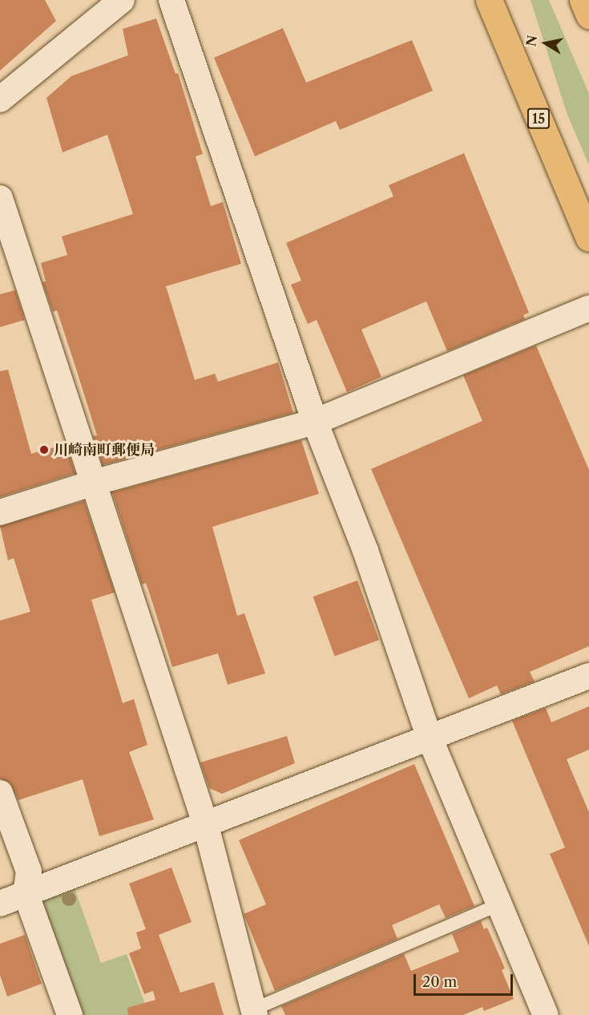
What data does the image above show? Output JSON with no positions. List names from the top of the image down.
{
  "streets": {
    "highway": ["15"]
  },
  "places": ["川崎南町郵便局"],
  "scale_bar": "20 m",
  "north": "left"
}
